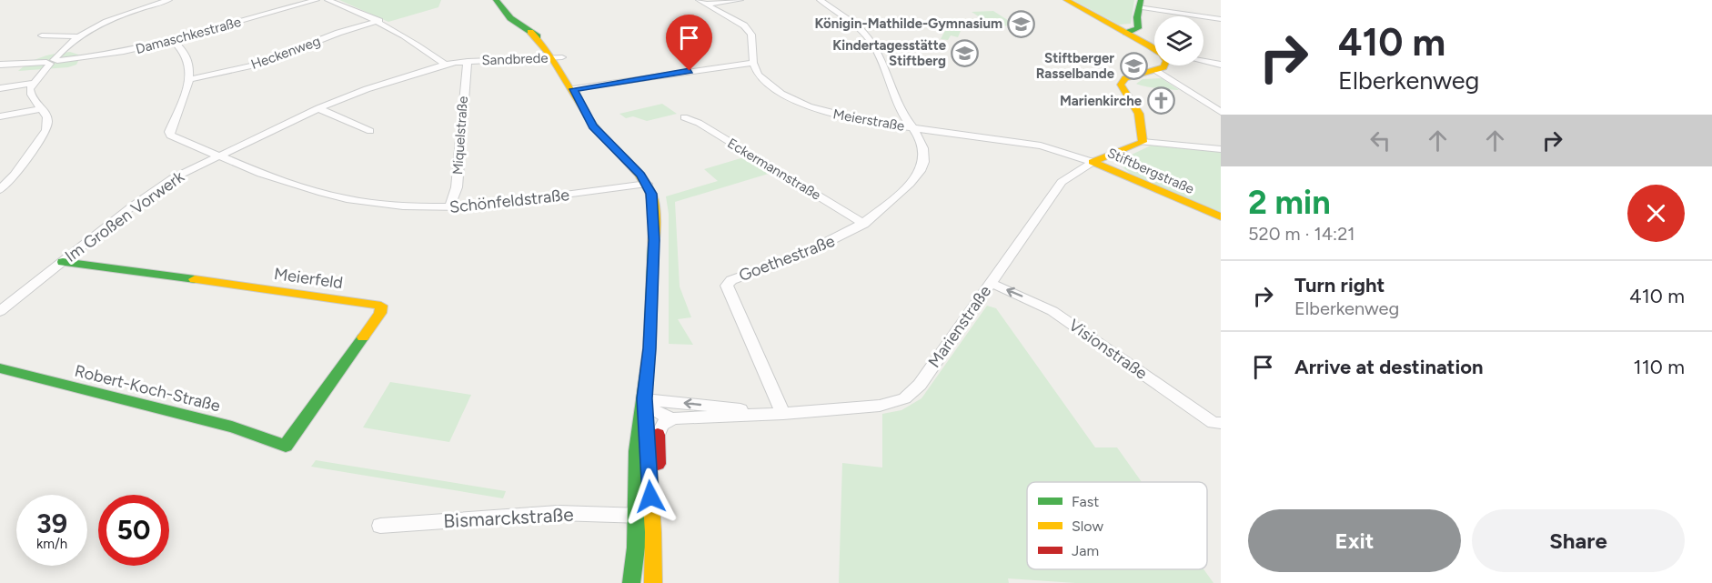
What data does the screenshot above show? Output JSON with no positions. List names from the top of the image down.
{
  "streets": {
    "street": [
      "Damaschkestraße",
      "Heckenweg",
      "Sandbrede",
      "Meierstraße",
      "Miquelstraße",
      "Eckermannstraße",
      "Stiftbergstraße",
      "Schönfeldstraße",
      "Im Großen Vorwerk",
      "Goethestraße",
      "Meierfeld",
      "Marienstraße",
      "Visionstraße",
      "Robert-Koch-Straße",
      "Bismarckstraße"
    ]
  },
  "crossings": [
    ["Heckenweg", "Schönfeldstraße"],
    ["Sandbrede", "Miquelstraße"],
    ["Sandbrede", "Im Großen Vorwerk"],
    ["Meierstraße", "Stiftbergstraße"],
    ["Meierstraße", "Goethestraße"],
    ["Meierstraße", "Marienstraße"],
    ["Miquelstraße", "Schönfeldstraße"],
    ["Eckermannstraße", "Goethestraße"],
    ["Stiftbergstraße", "Marienstraße"],
    ["Schönfeldstraße", "Im Großen Vorwerk"],
    ["Im Großen Vorwerk", "Meierfeld"],
    ["Goethestraße", "Marienstraße"],
    ["Meierfeld", "Robert-Koch-Straße"],
    ["Marienstraße", "Visionstraße"]
  ],
  "one_way": ["Visionstraße"],
  "places": {
    "school or university": ["Königin-Mathilde-Gymnasium", "Kindertagesstätte Stiftberg", "Stiftberger Rasselbande"],
    "church": ["Marienkirche"]
  },
  "legend": ["Fast", "Slow", "Jam"],
  "page": {
    "turn": ["410 m", "Elberkenweg"],
    "heading": ["2 min", "520 m · 14:21"],
    "list": [
      {
        "name": "Turn right",
        "note": "Elberkenweg",
        "value": "410 m"
      },
      {
        "name": "Arrive at destination",
        "value": "110 m"
      }
    ],
    "speed": "39 km/h",
    "limit": "50",
    "buttons": ["Exit", "Share"]
  }
}
